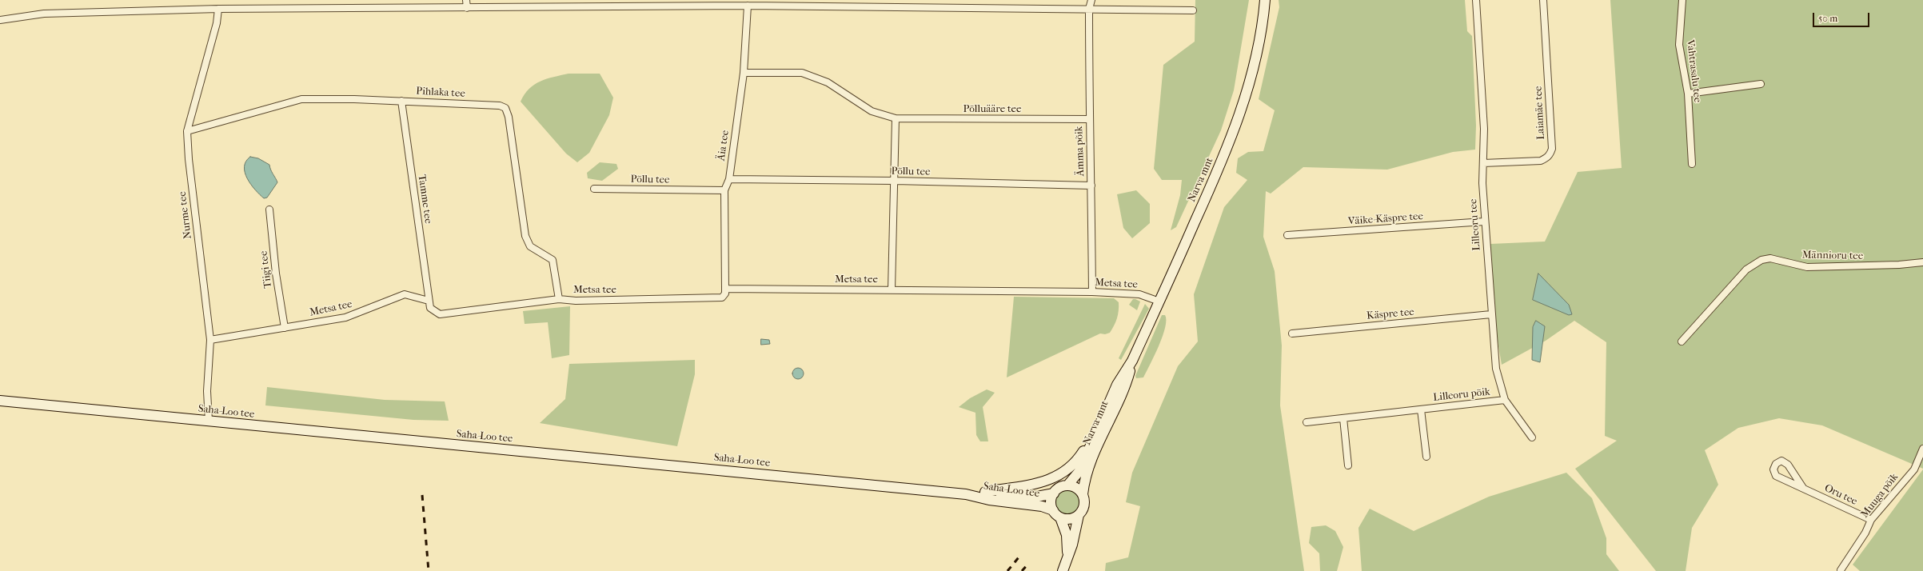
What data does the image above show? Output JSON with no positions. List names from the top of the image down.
{
  "streets": {
    "main road": ["Narva mnt", "Saha-Loo tee"],
    "street": [
      "Vahtrasalu tee",
      "Pihlaka tee",
      "Põlluääre tee",
      "Laiamäe tee",
      "Äia tee",
      "Ämma põik",
      "Põllu tee",
      "Tamme tee",
      "Nurme tee",
      "Väike-Käspre tee",
      "Lilleoru tee",
      "Männioru tee",
      "Tiigi tee",
      "Metsa tee",
      "Käspre tee",
      "Lilleoru põik",
      "Oru tee",
      "Muuga põik"
    ]
  },
  "crossings": [
    ["Pihlaka tee", "Tamme tee"],
    ["Pihlaka tee", "Nurme tee"],
    ["Pihlaka tee", "Metsa tee"],
    ["Põlluääre tee", "Äia tee"],
    ["Põlluääre tee", "Ämma põik"],
    ["Laiamäe tee", "Lilleoru tee"],
    ["Äia tee", "Põllu tee"],
    ["Äia tee", "Metsa tee"],
    ["Ämma põik", "Põllu tee"],
    ["Ämma põik", "Metsa tee"],
    ["Narva mnt", "Metsa tee"],
    ["Narva mnt", "Saha-Loo tee"],
    ["Tamme tee", "Metsa tee"],
    ["Nurme tee", "Metsa tee"],
    ["Nurme tee", "Saha-Loo tee"],
    ["Väike-Käspre tee", "Lilleoru tee"],
    ["Lilleoru tee", "Käspre tee"],
    ["Lilleoru tee", "Lilleoru põik"],
    ["Tiigi tee", "Metsa tee"],
    ["Oru tee", "Muuga põik"]
  ],
  "scale_bar": "50 m"
}
